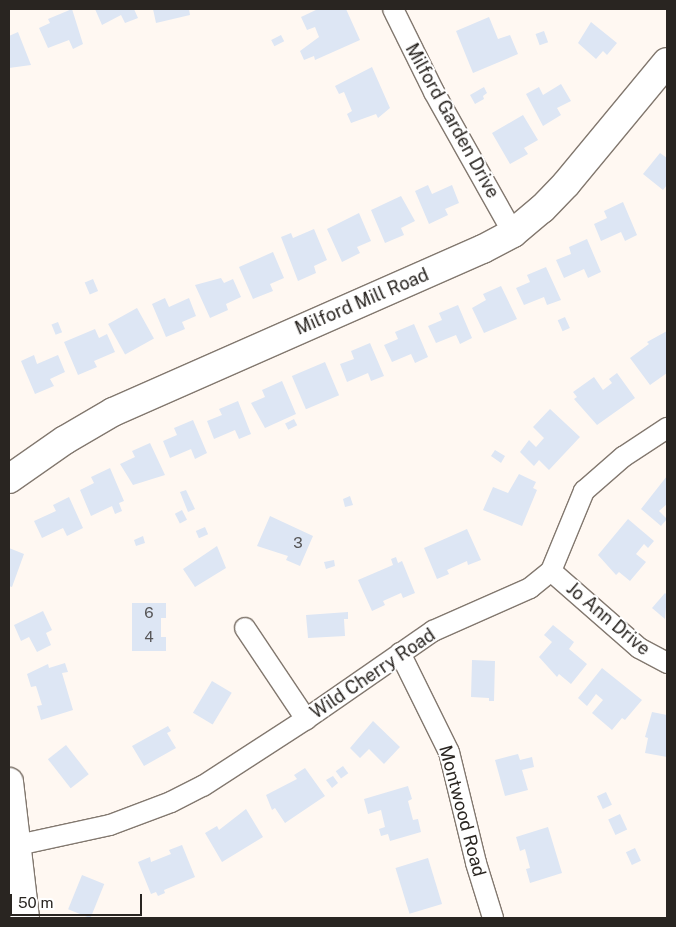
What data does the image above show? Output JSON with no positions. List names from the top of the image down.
{
  "streets": {
    "main road": ["Milford Mill Road"],
    "street": [
      "Milford Garden Drive",
      "Jo Ann Drive",
      "Wild Cherry Road",
      "Montwood Road"
    ]
  },
  "crossings": [
    ["Milford Garden Drive", "Milford Mill Road"],
    ["Jo Ann Drive", "Wild Cherry Road"],
    ["Wild Cherry Road", "Montwood Road"]
  ],
  "house_numbers": ["3", "6", "4"],
  "scale_bar": "50 m"
}
